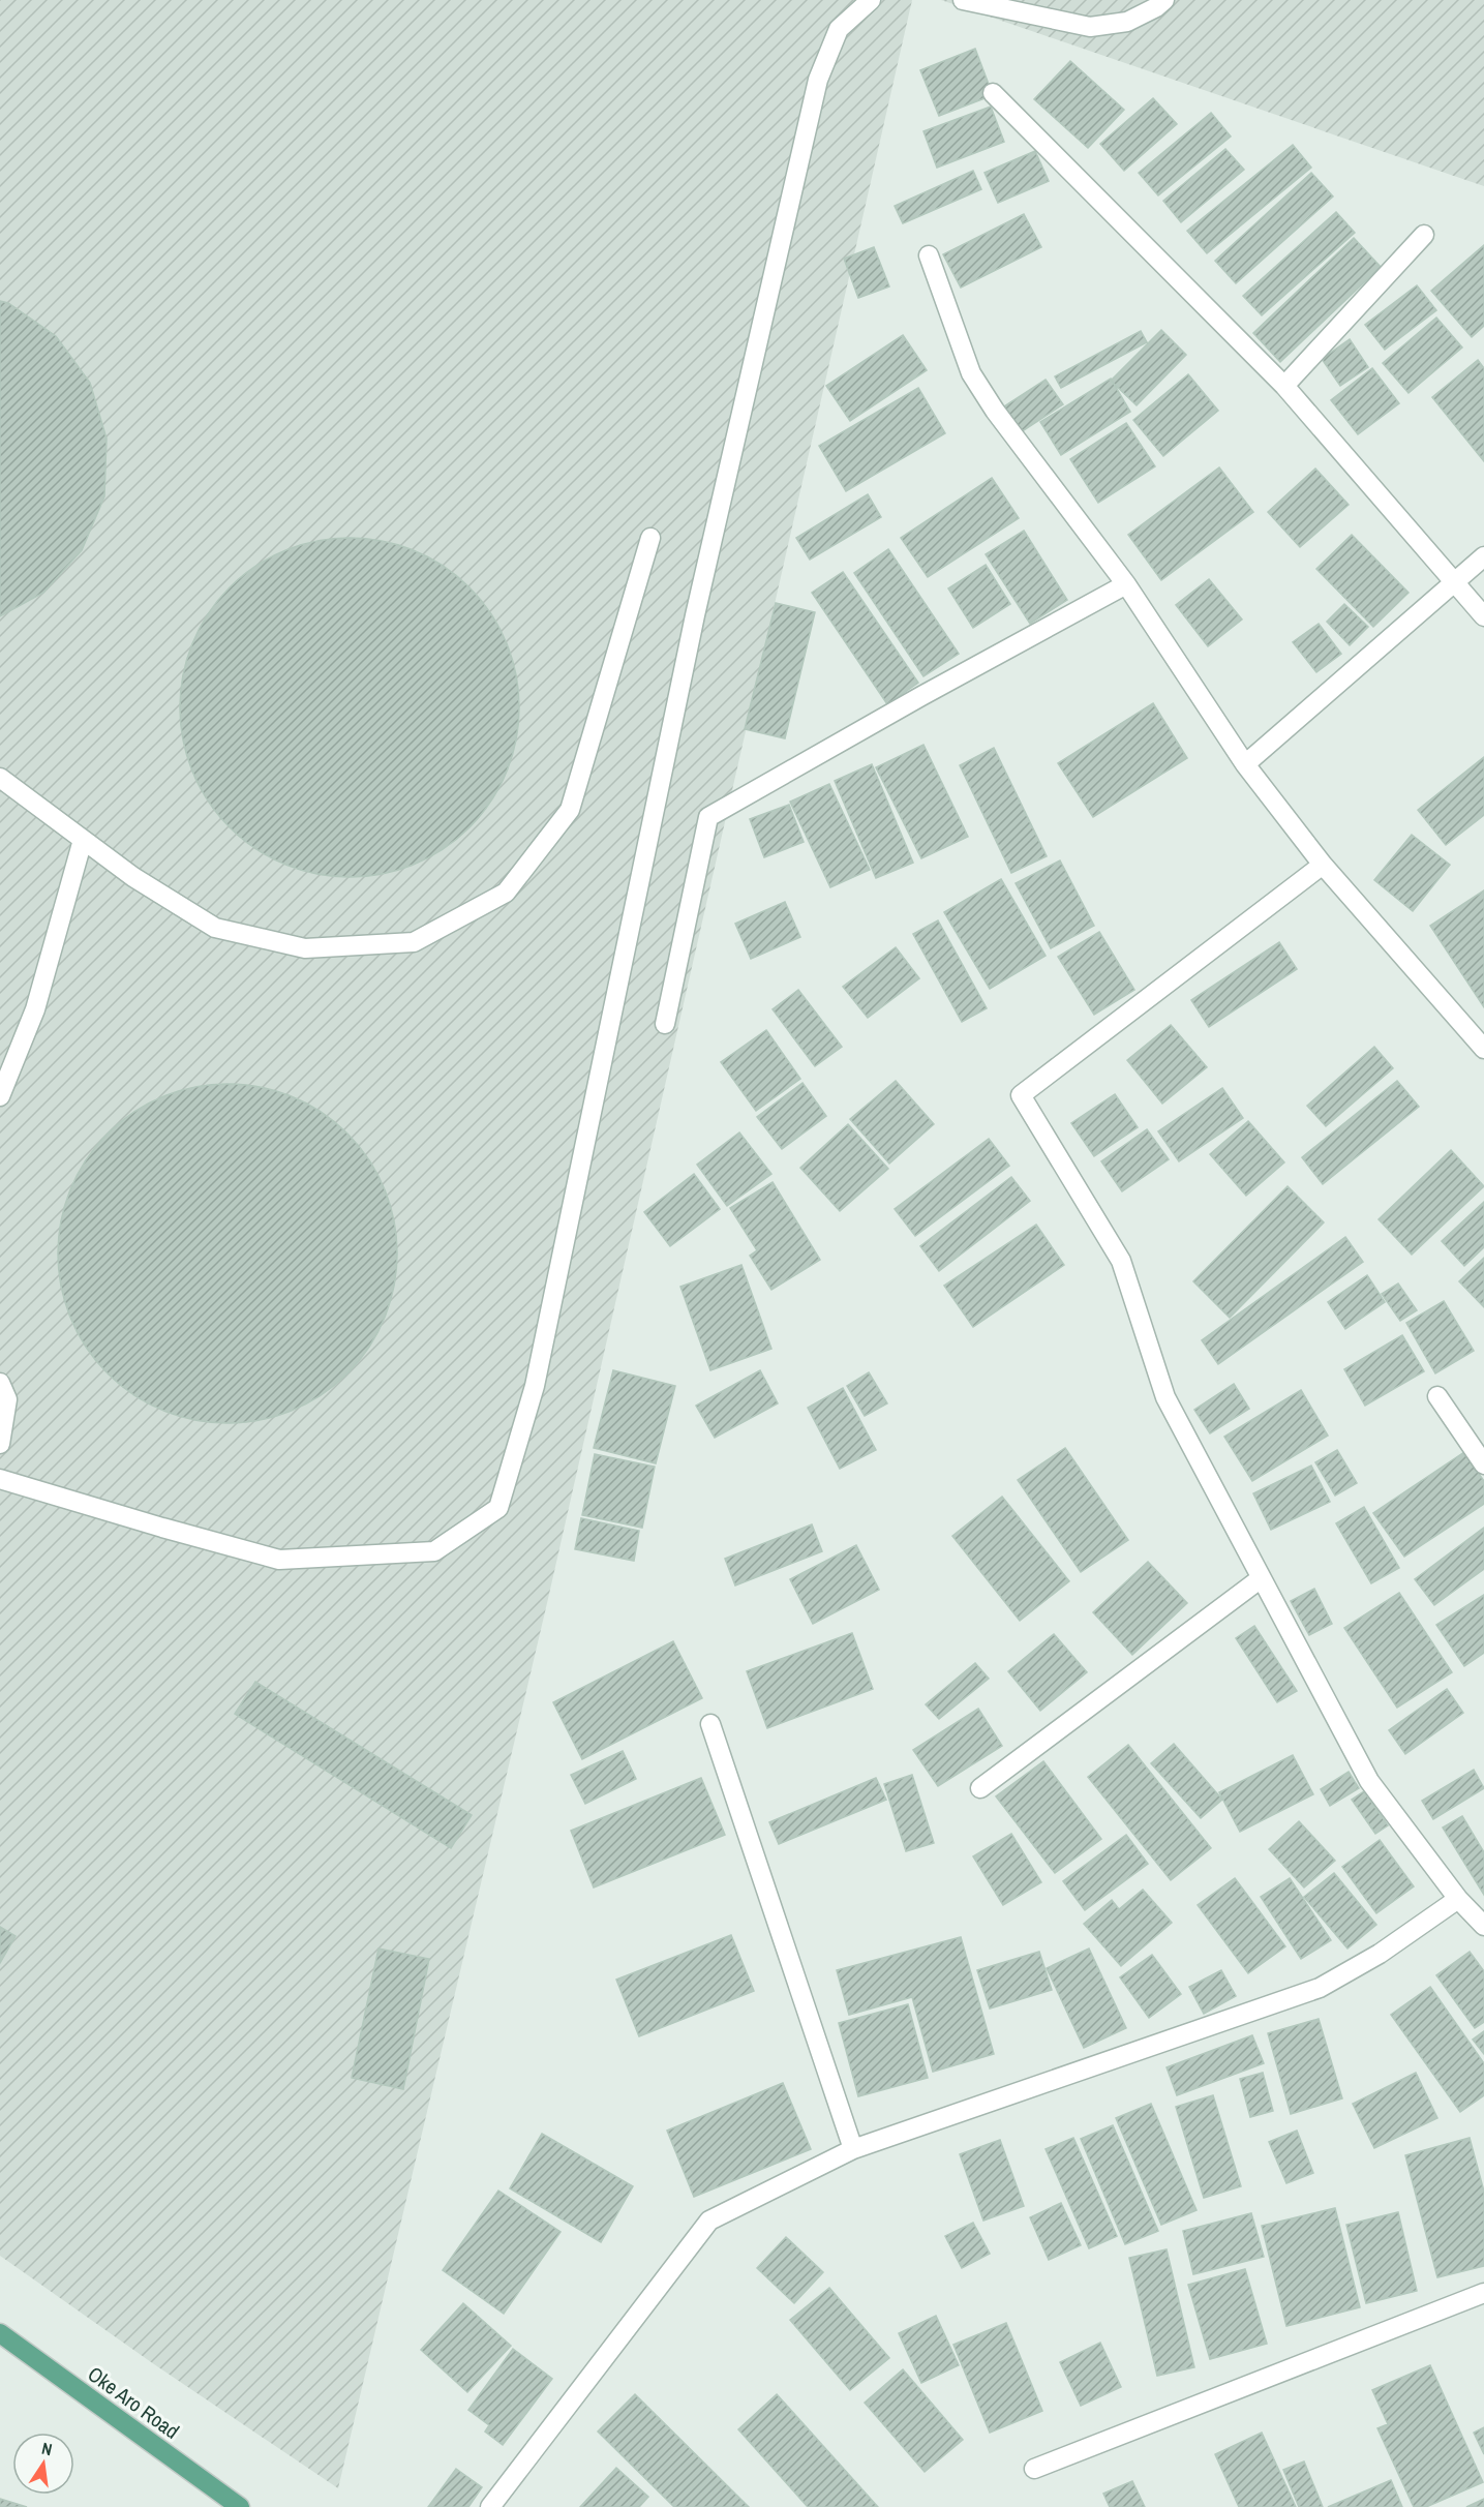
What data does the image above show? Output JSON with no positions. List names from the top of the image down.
{
  "streets": {
    "main road": ["Oke Aro Road"]
  },
  "north": "top"
}
